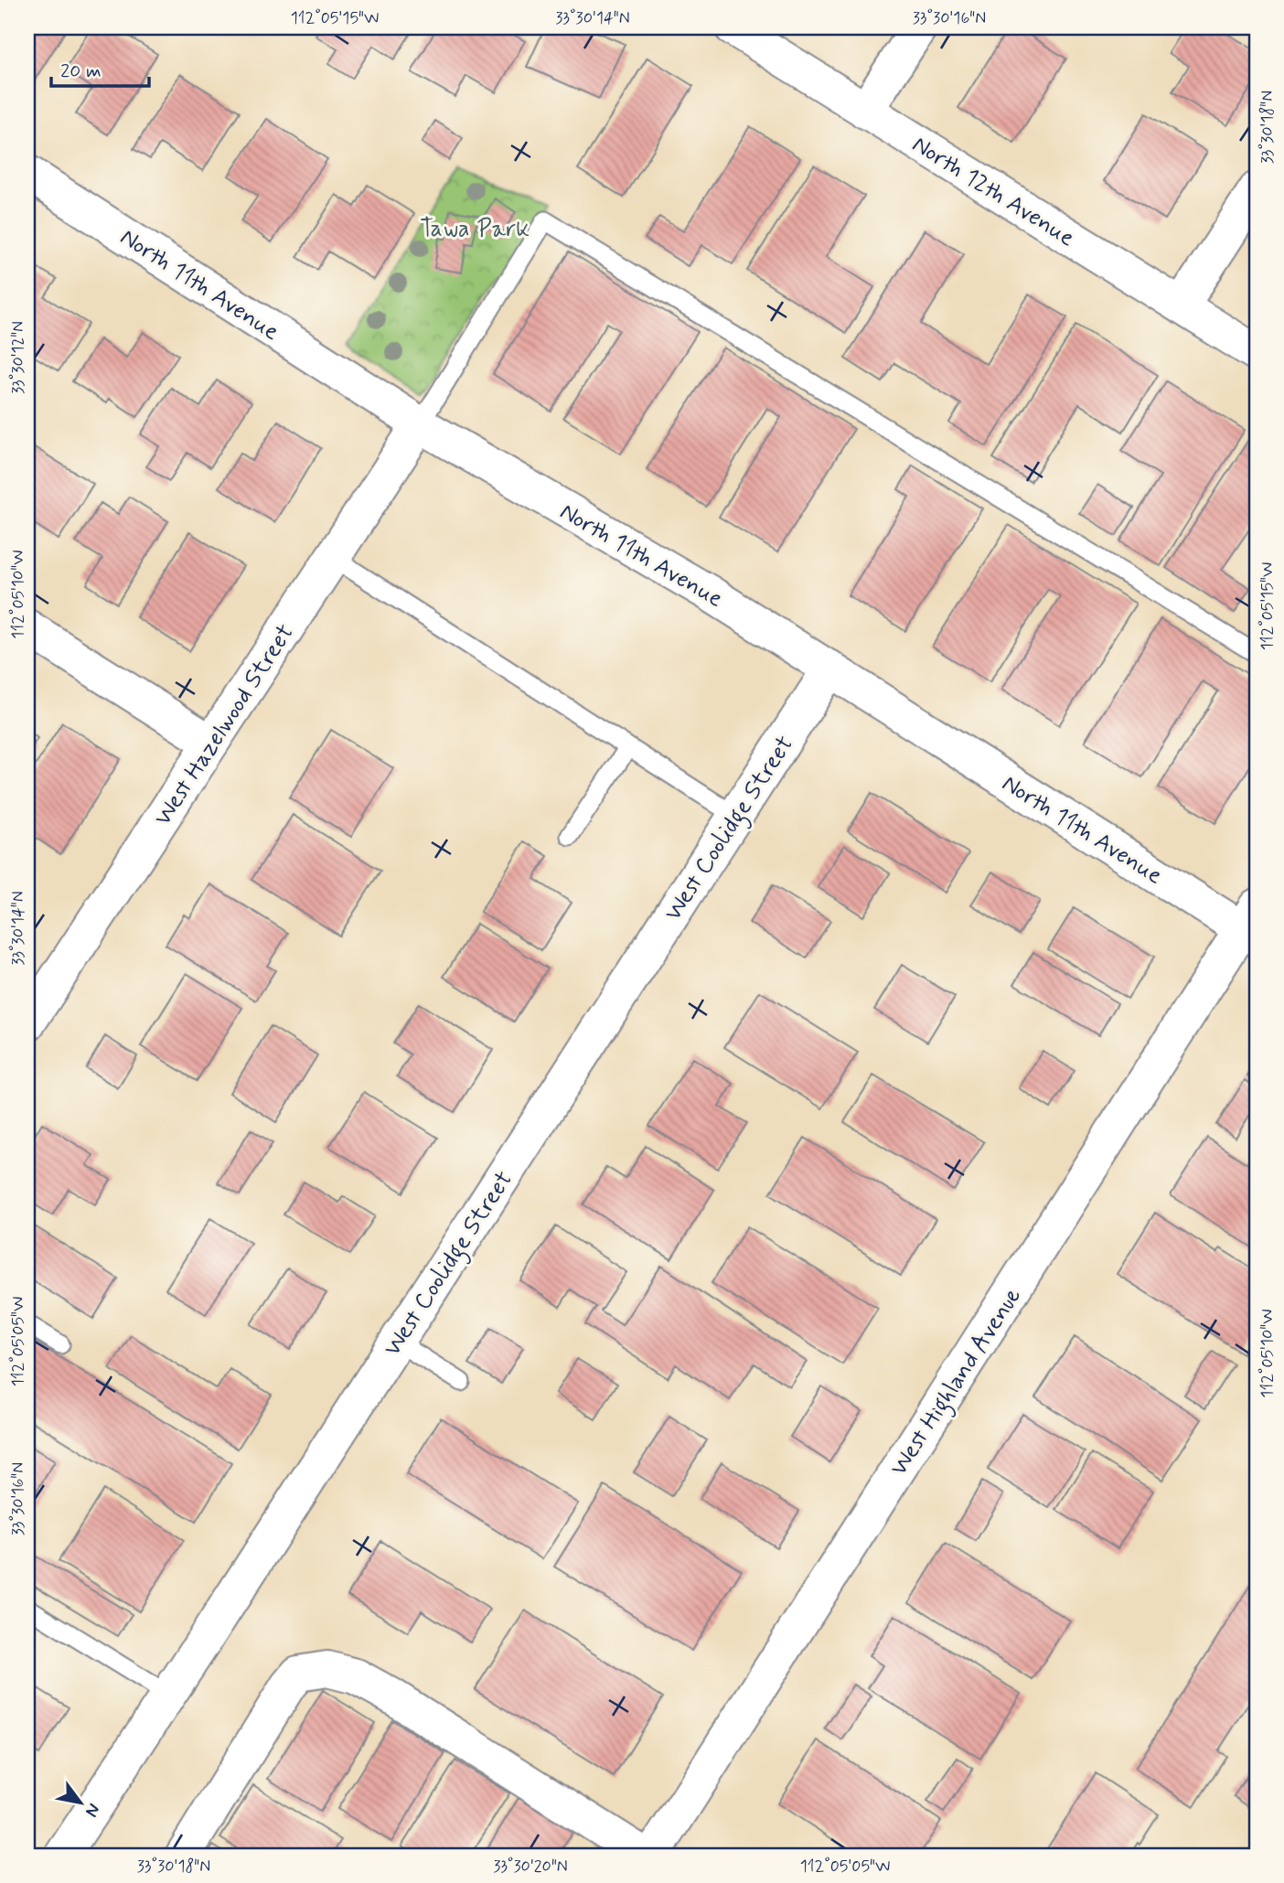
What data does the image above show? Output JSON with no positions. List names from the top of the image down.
{
  "streets": {
    "street": [
      "North 12th Avenue",
      "North 11th Avenue",
      "West Hazelwood Street",
      "West Coolidge Street",
      "West Highland Avenue"
    ]
  },
  "crossings": [
    ["North 11th Avenue", "West Hazelwood Street"],
    ["North 11th Avenue", "West Coolidge Street"],
    ["North 11th Avenue", "West Highland Avenue"]
  ],
  "parks": ["Tawa Park"],
  "scale_bar": "20 m",
  "north": "bottom right",
  "coordinates": [
    "112°05'15\"W",
    "33°30'14\"N",
    "33°30'16\"N",
    "33°30'18\"N",
    "33°30'12\"N",
    "112°05'10\"W",
    "112°05'05\"W",
    "33°30'20\"N"
  ]
}
